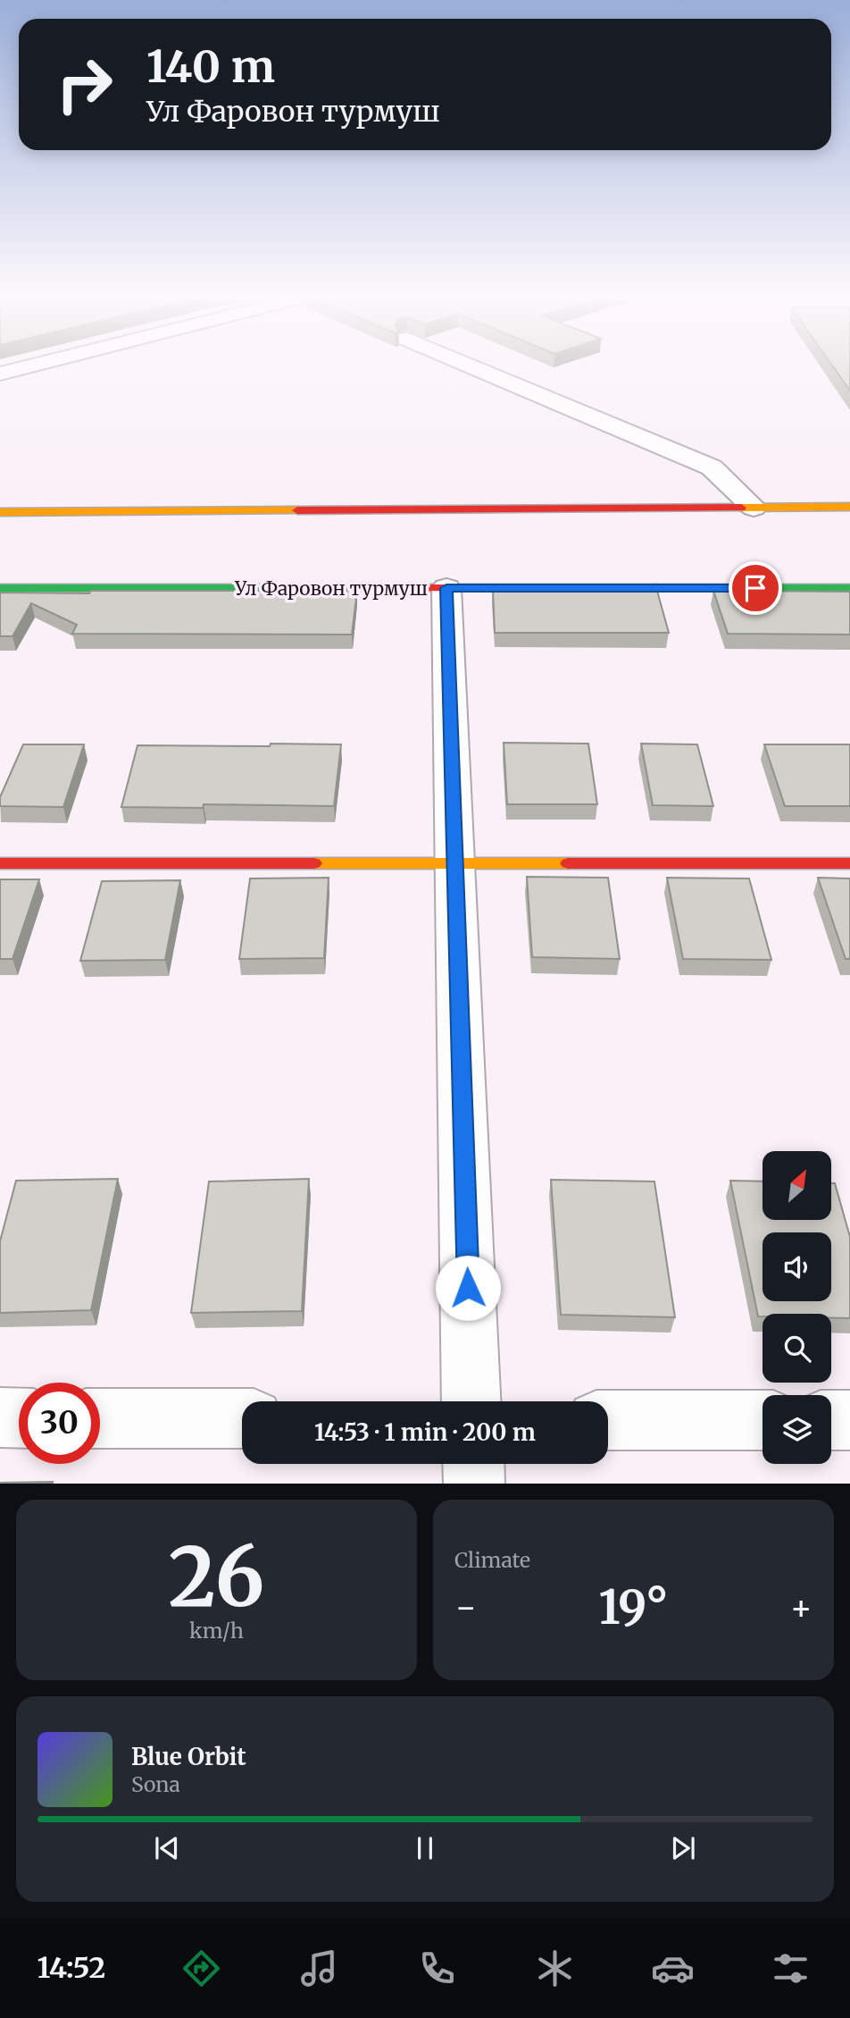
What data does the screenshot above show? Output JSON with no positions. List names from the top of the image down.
{
  "streets": {
    "street": ["Ул Фаровон турмуш"]
  },
  "north": "top right",
  "page": {
    "turn": ["140 m", "Ул Фаровон турмуш"],
    "limit": "30",
    "trip": "14:53 · 1 min · 200 m",
    "tile": [
      ["26", "km/h"],
      "Climate"
    ],
    "heat": ["−", "19°", "+"],
    "song": ["Blue Orbit", "Sona"],
    "tabs": "14:52"
  }
}
